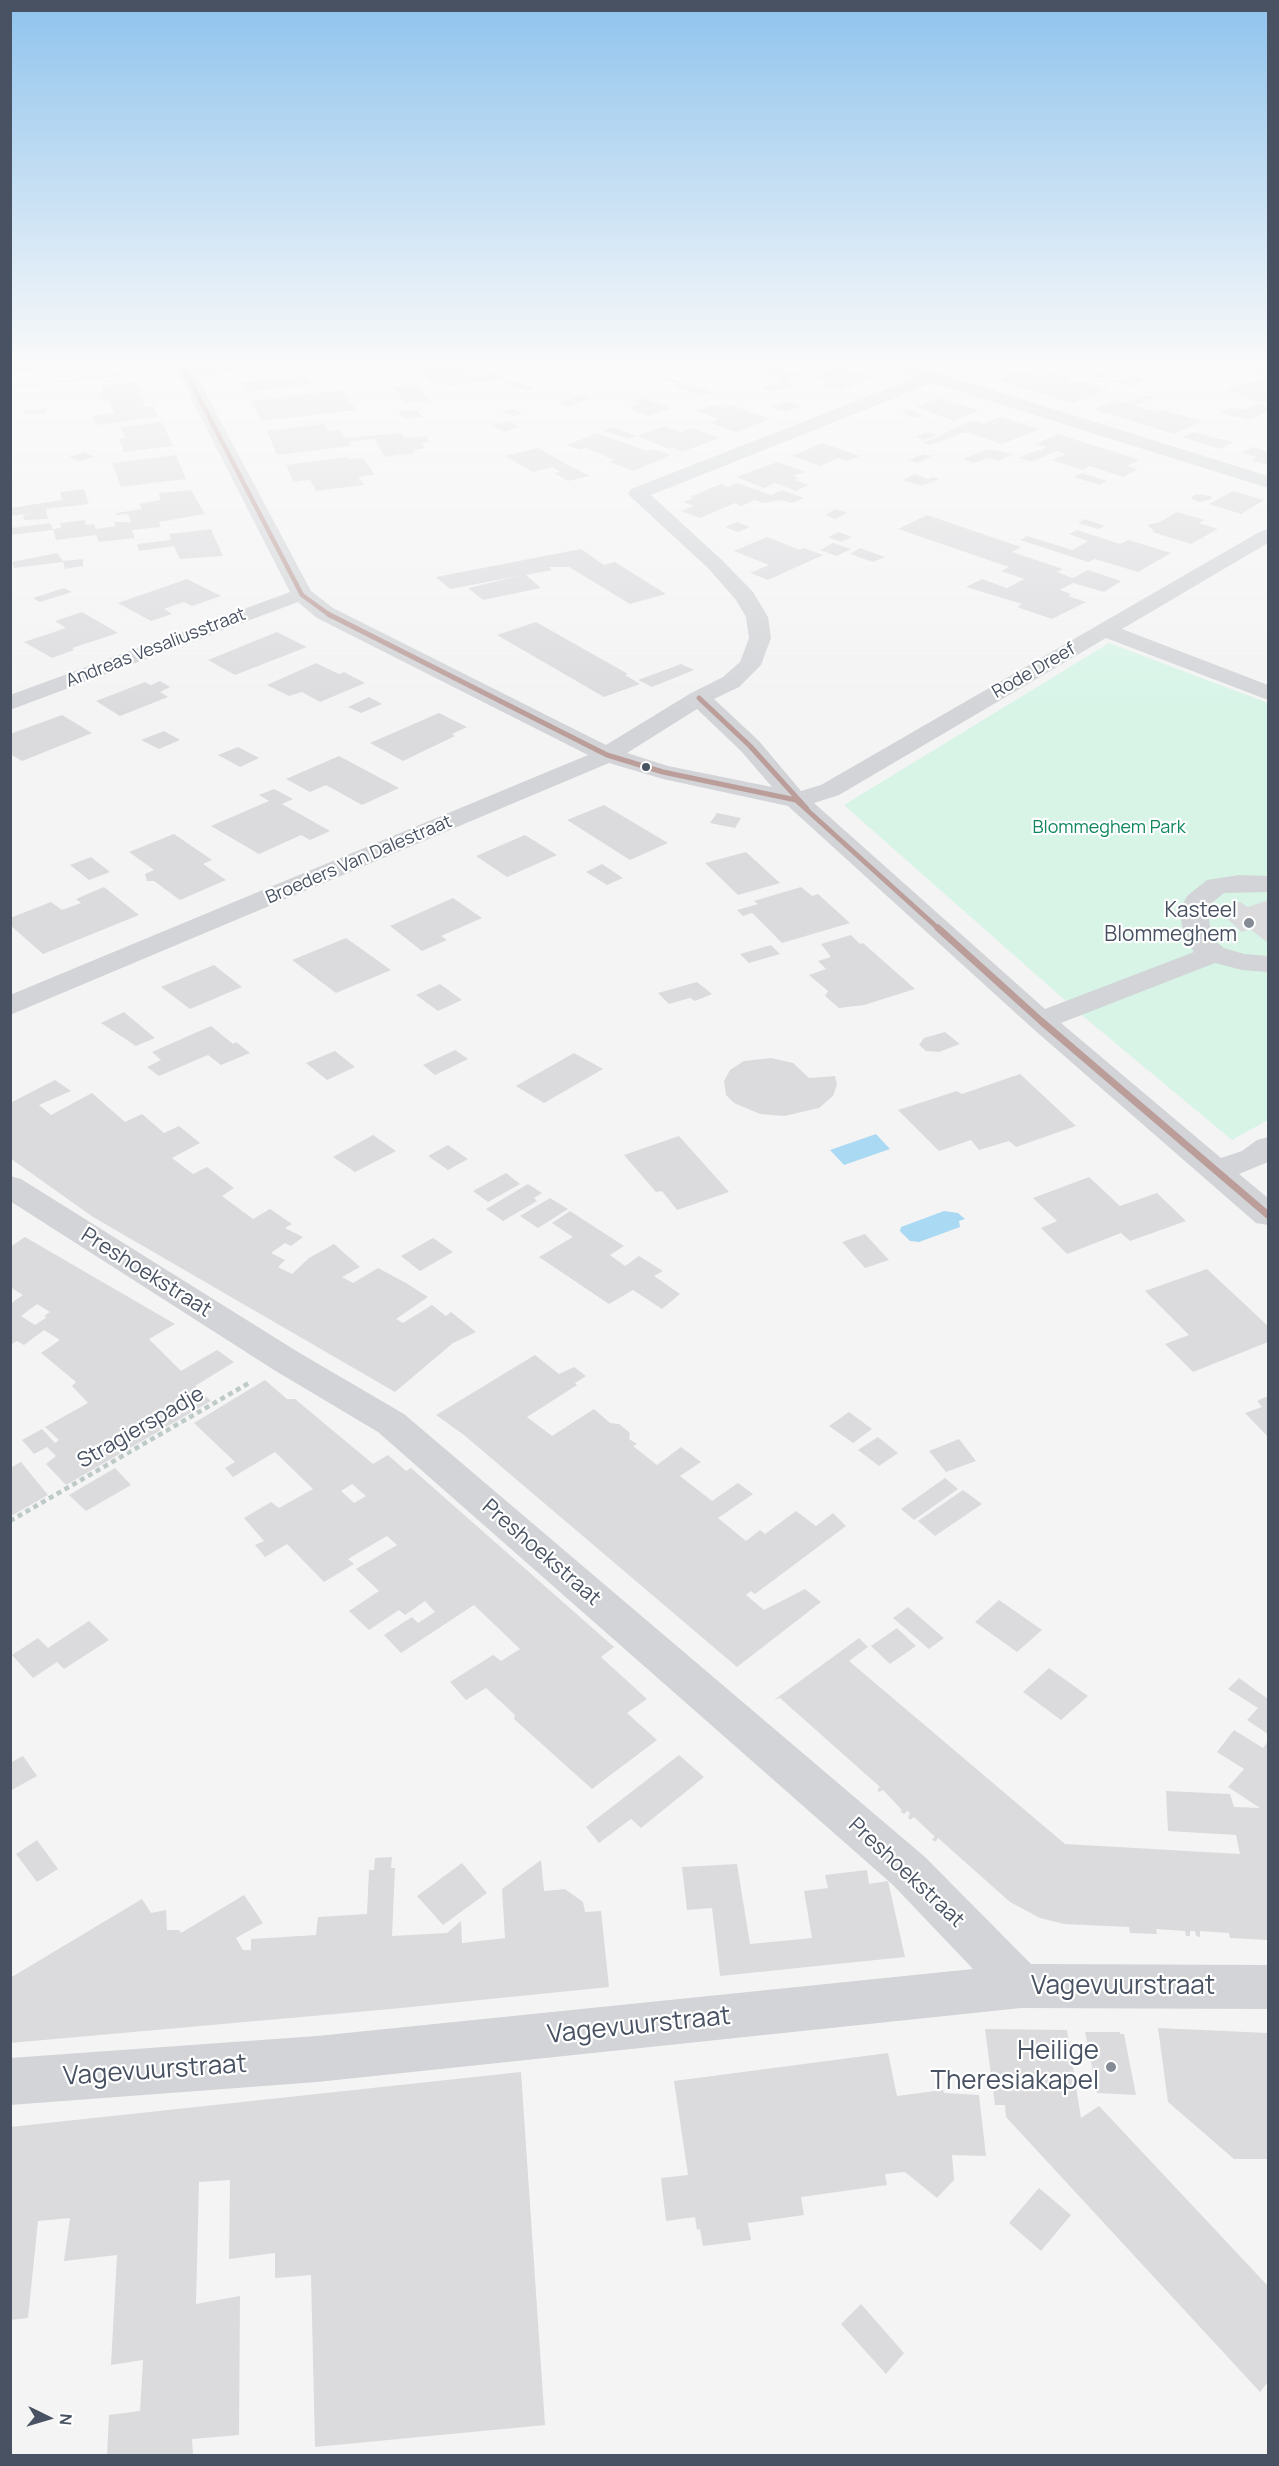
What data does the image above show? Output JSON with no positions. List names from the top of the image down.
{
  "streets": {
    "street": [
      "Andreas Vesaliusstraat",
      "Rode Dreef",
      "Broeders Van Dalestraat",
      "Preshoekstraat",
      "Vagevuurstraat"
    ],
    "path": ["Stragierspadje"]
  },
  "crossings": [
    ["Preshoekstraat", "Stragierspadje"],
    ["Preshoekstraat", "Vagevuurstraat"]
  ],
  "parks": ["Blommeghem Park"],
  "places": ["Kasteel Blommeghem", "Heilige Theresiakapel"],
  "north": "right"
}
